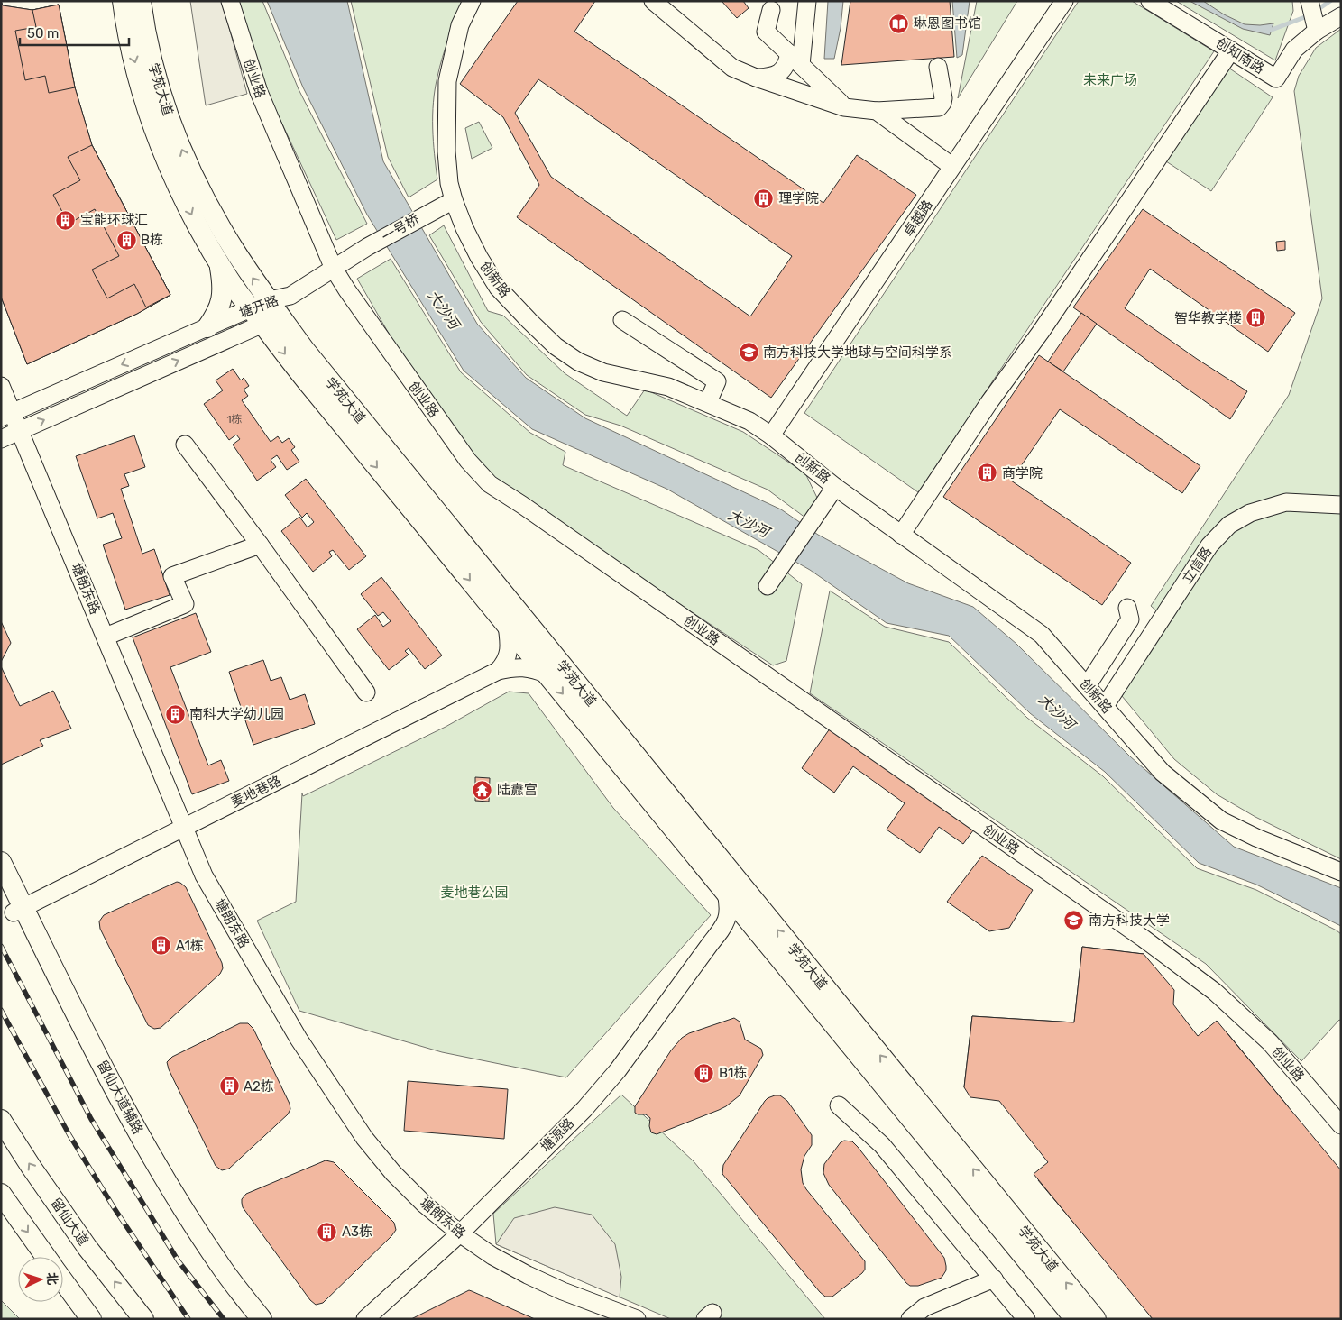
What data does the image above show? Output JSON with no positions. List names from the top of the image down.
{
  "streets": {
    "main road": ["学苑大道", "留仙大道辅路", "留仙大道"],
    "street": [
      "创知南路",
      "创业路",
      "卓越路",
      "一号桥",
      "创新路",
      "塘开路",
      "立信路",
      "塘朗东路",
      "麦地巷路",
      "塘源路"
    ]
  },
  "crossings": [
    ["创业路", "一号桥"],
    ["学苑大道", "塘开路"],
    ["学苑大道", "麦地巷路"],
    ["学苑大道", "塘源路"],
    ["卓越路", "创新路"],
    ["一号桥", "创新路"],
    ["一号桥", "塘开路"],
    ["创新路", "立信路"],
    ["塘开路", "塘朗东路"],
    ["塘朗东路", "麦地巷路"],
    ["塘朗东路", "塘源路"],
    ["麦地巷路", "留仙大道辅路"]
  ],
  "water": ["大沙河"],
  "parks": ["未来广场", "麦地巷公园"],
  "places": {
    "library": ["琳恩图书馆"],
    "building": [
      "理学院",
      "宝能环球汇",
      "B栋",
      "智华教学楼",
      "商学院",
      "南科大学幼儿园",
      "A1栋",
      "B1栋",
      "A2栋",
      "A3栋"
    ],
    "school or university": ["南方科技大学地球与空间科学系", "南方科技大学"],
    "temple": ["陆纛宫"]
  },
  "house_numbers": ["1栋"],
  "scale_bar": "50 m",
  "north": "right"
}
